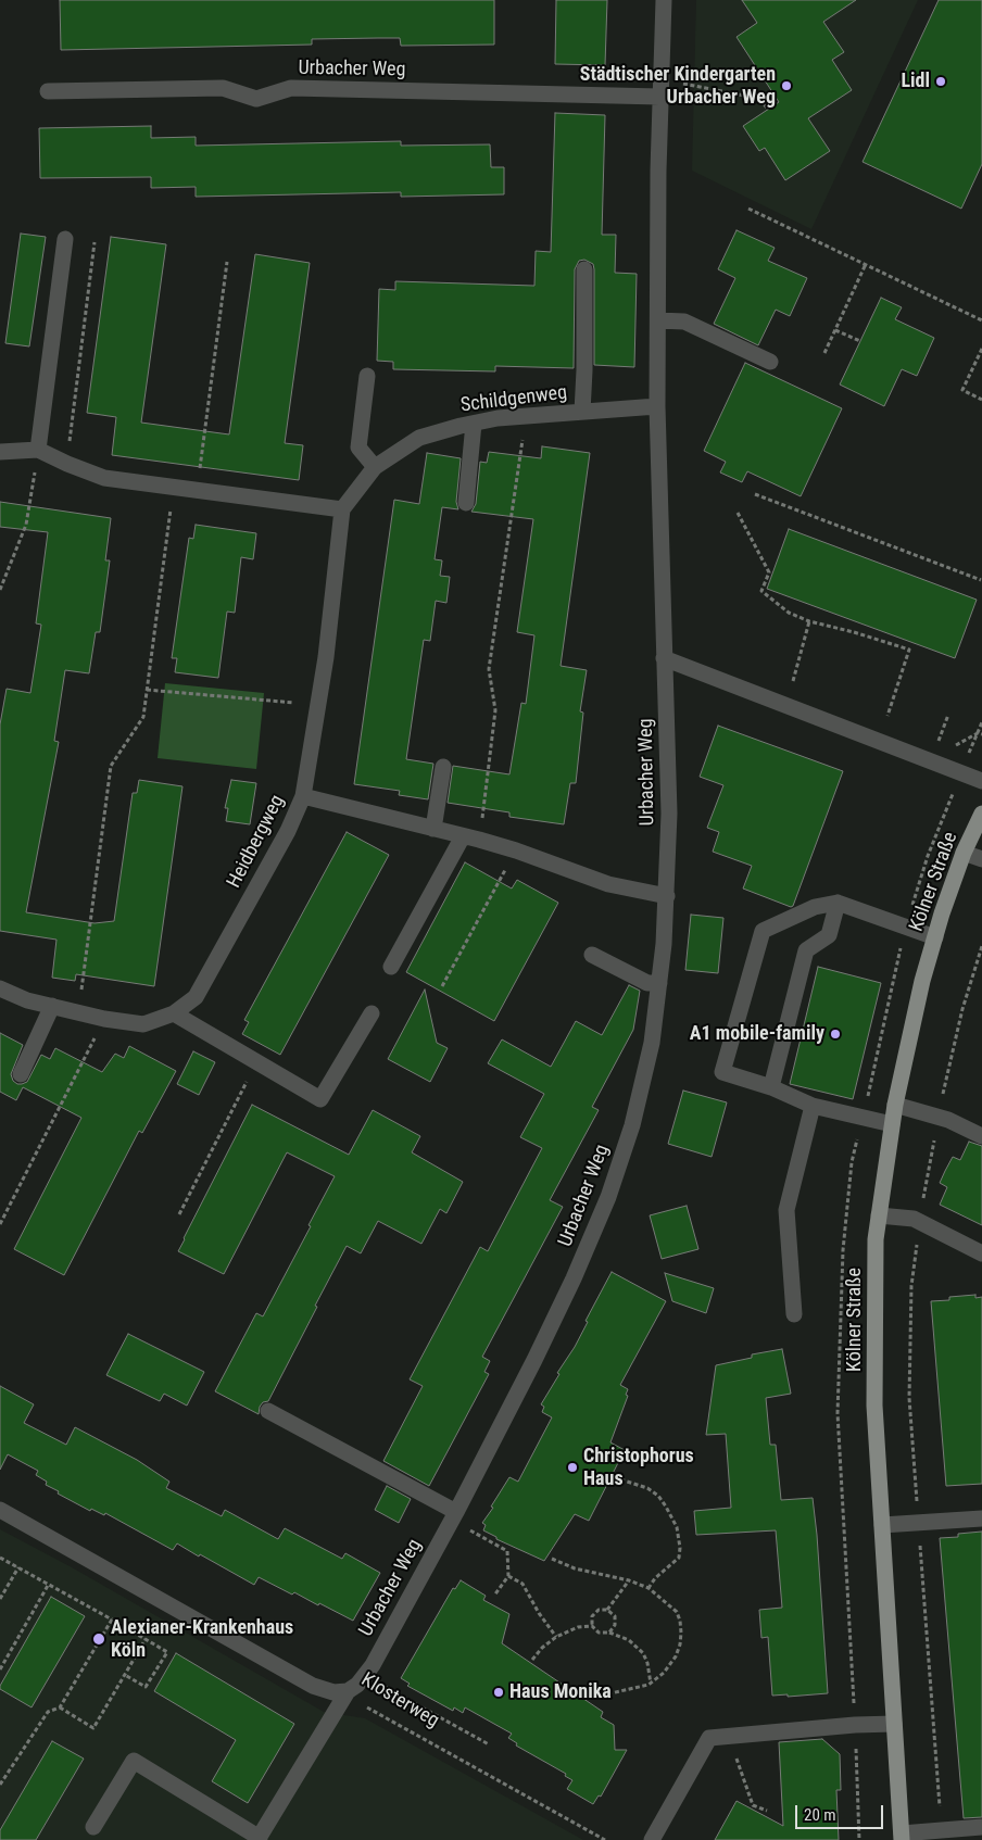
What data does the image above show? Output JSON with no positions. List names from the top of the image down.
{
  "streets": {
    "main road": ["Kölner Straße"],
    "street": [
      "Urbacher Weg",
      "Schildgenweg",
      "Heidbergweg",
      "Klosterweg"
    ]
  },
  "crossings": [
    ["Urbacher Weg", "Schildgenweg"],
    ["Urbacher Weg", "Heidbergweg"],
    ["Urbacher Weg", "Klosterweg"]
  ],
  "places": [
    "Lidl",
    "Städtischer Kindergarten Urbacher Weg",
    "A1 mobile-family",
    "Christophorus Haus",
    "Alexianer-Krankenhaus Köln",
    "Haus Monika"
  ],
  "scale_bar": "20 m"
}
